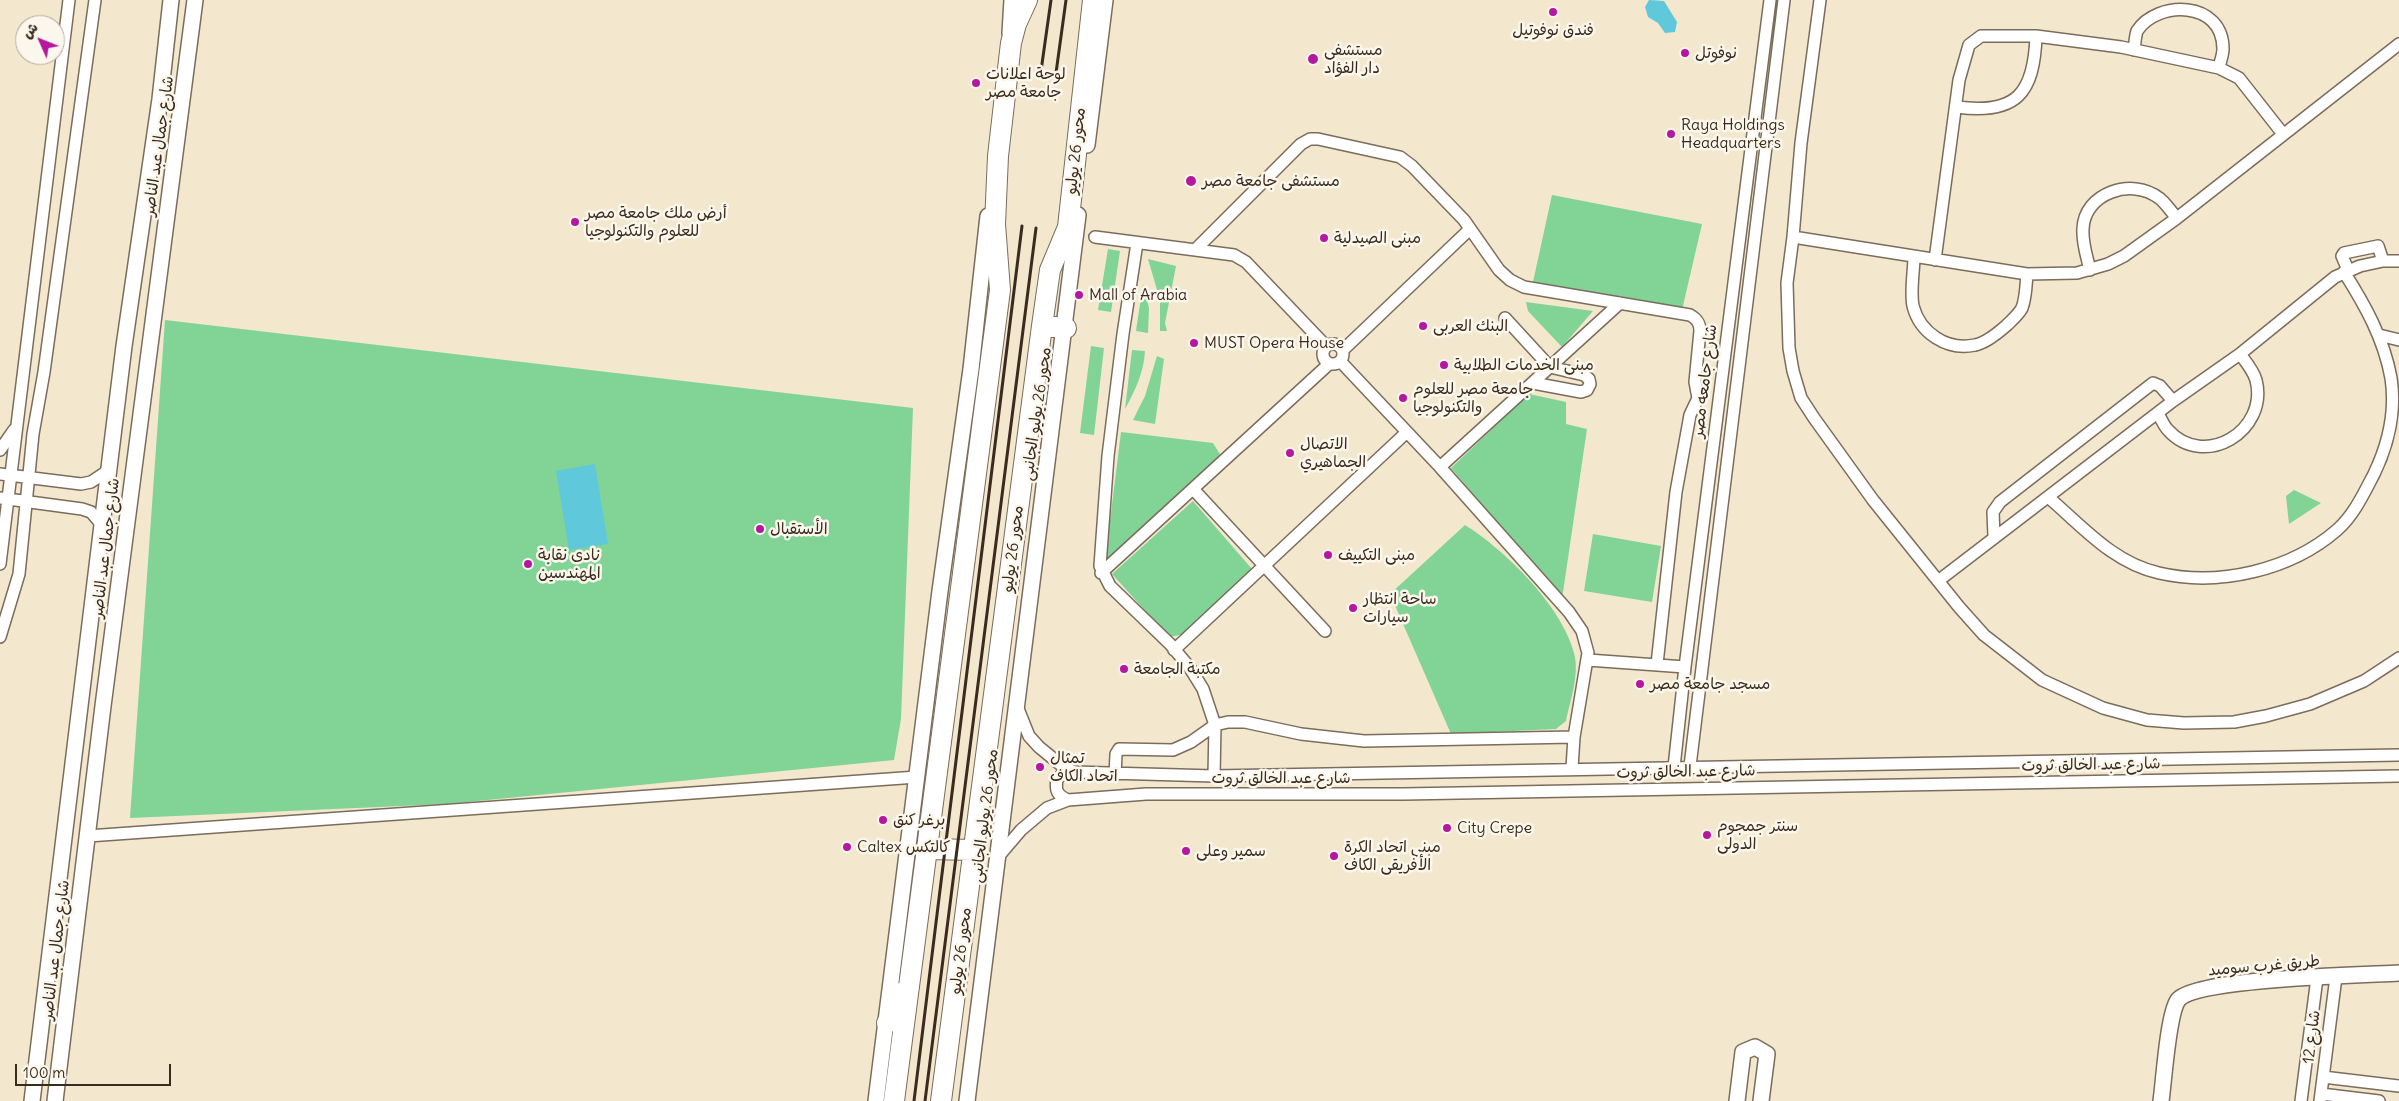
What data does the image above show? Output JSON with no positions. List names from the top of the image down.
{
  "streets": {
    "highway": ["محور 26 يوليو"],
    "main road": ["شارع جمال عبد الناصر", "محور 26 يوليو الجانبى", "طريق غرب سوميد"],
    "street": ["شارع جامعه مصر", "شارع عبد الخالق ثروت", "شارع 12"]
  },
  "crossings": [
    ["محور 26 يوليو", "محور 26 يوليو الجانبى"],
    ["شارع جامعه مصر", "شارع عبد الخالق ثروت"],
    ["محور 26 يوليو الجانبى", "شارع عبد الخالق ثروت"],
    ["طريق غرب سوميد", "شارع 12"]
  ],
  "places": [
    "فندق نوفوتيل",
    "نوفوتل",
    "مستشفى دار الفؤاد",
    "لوحة اعلانات جامعة مصر",
    "Raya Holdings Headquarters",
    "مستشفى جامعة مصر",
    "أرض ملك جامعة مصر للعلوم والتكنولوجيا",
    "مبنى الصيدلية",
    "Mall of Arabia",
    "البنك العربى",
    "MUST Opera House",
    "مبنى الخدمات الطلابية",
    "جامعة مصر للعلوم والتكنولوجيا",
    "الاتصال الجماهيري",
    "الأستقبال",
    "مبنى التكييف",
    "نادى نقابة المهندسين",
    "ساحة انتظار سيارات",
    "مكتبة الجامعة",
    "مسجد جامعة مصر",
    "تمثال اتحاد الكاف",
    "برغر كنق",
    "City Crepe",
    "سنتر جمجوم الدولى",
    "Caltex كالتكس",
    "سمير وعلى",
    "مبنى اتحاد الكرة الأفريقى الكاف"
  ],
  "scale_bar": "100 m",
  "north": "top left"
}
